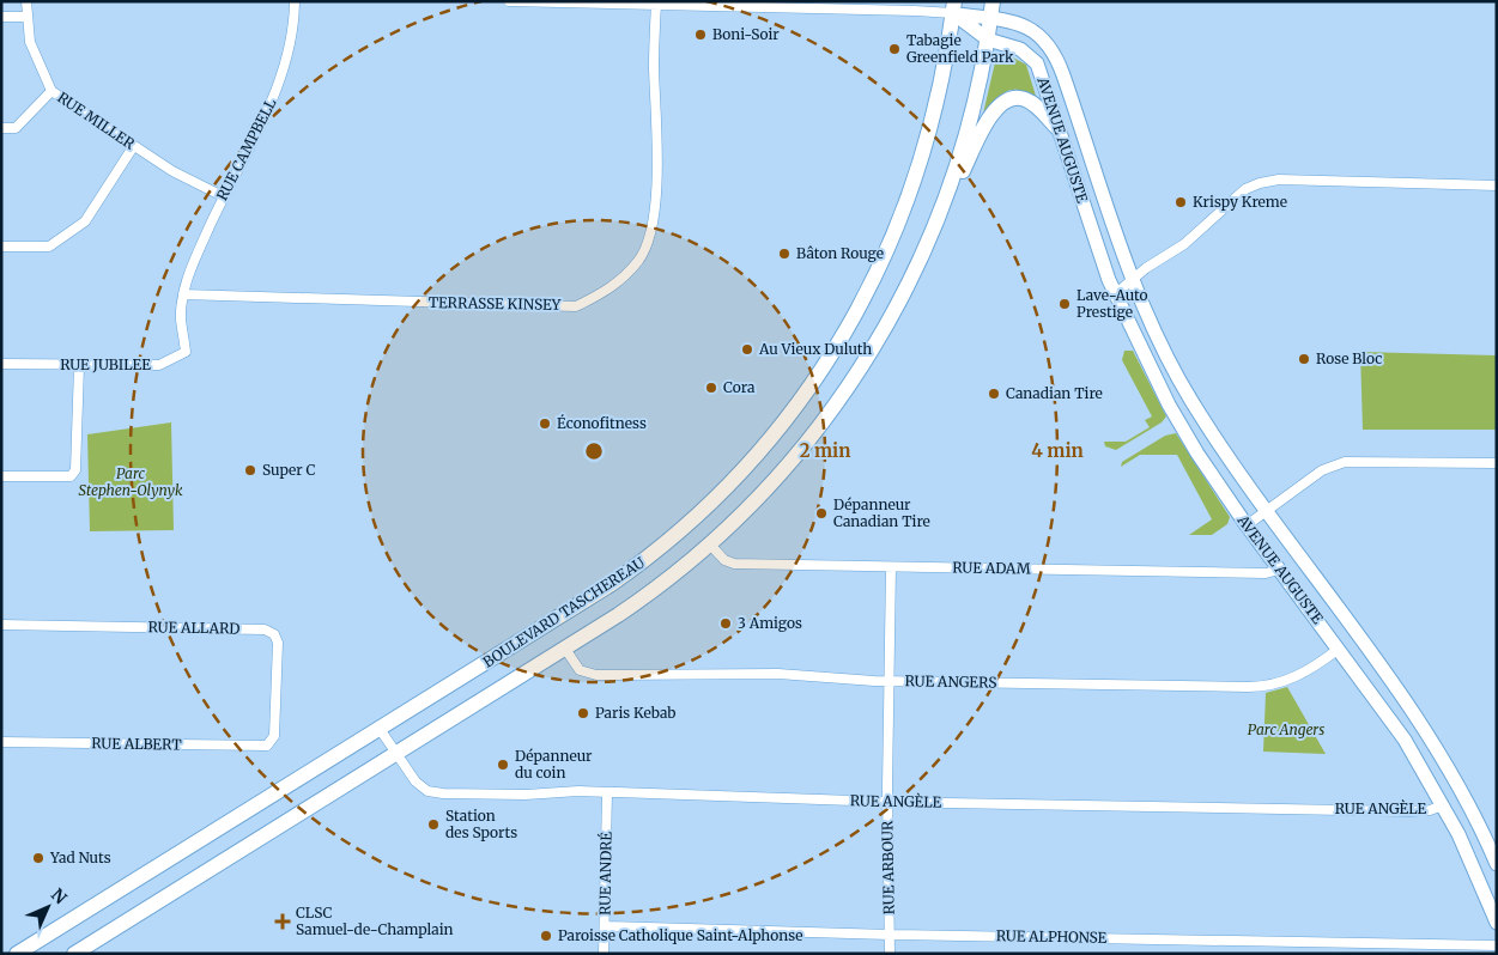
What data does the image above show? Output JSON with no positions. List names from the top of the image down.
{
  "streets": {
    "main road": ["AVENUE AUGUSTE", "BOULEVARD TASCHEREAU"],
    "street": [
      "RUE MILLER",
      "RUE CAMPBELL",
      "TERRASSE KINSEY",
      "RUE JUBILEE",
      "RUE ADAM",
      "RUE ALLARD",
      "RUE ANGERS",
      "RUE ALBERT",
      "RUE ANGÈLE",
      "RUE ARBOUR",
      "RUE ANDRÉ",
      "RUE ALPHONSE"
    ]
  },
  "crossings": [
    ["RUE MILLER", "RUE CAMPBELL"],
    ["AVENUE AUGUSTE", "RUE ADAM"],
    ["AVENUE AUGUSTE", "BOULEVARD TASCHEREAU"],
    ["AVENUE AUGUSTE", "RUE ANGERS"],
    ["AVENUE AUGUSTE", "RUE ANGÈLE"],
    ["RUE CAMPBELL", "TERRASSE KINSEY"],
    ["RUE CAMPBELL", "RUE JUBILEE"],
    ["TERRASSE KINSEY", "RUE JUBILEE"],
    ["RUE ADAM", "BOULEVARD TASCHEREAU"],
    ["RUE ADAM", "RUE ARBOUR"],
    ["BOULEVARD TASCHEREAU", "RUE ANGERS"],
    ["BOULEVARD TASCHEREAU", "RUE ANGÈLE"],
    ["RUE ALLARD", "RUE ALBERT"],
    ["RUE ANGERS", "RUE ARBOUR"],
    ["RUE ANGÈLE", "RUE ARBOUR"],
    ["RUE ANGÈLE", "RUE ANDRÉ"],
    ["RUE ARBOUR", "RUE ALPHONSE"],
    ["RUE ANDRÉ", "RUE ALPHONSE"]
  ],
  "parks": ["Parc Stephen-Olynyk", "Parc Angers"],
  "places": {
    "other": [
      "Boni-Soir",
      "Tabagie Greenfield Park",
      "Krispy Kreme",
      "Bâton Rouge",
      "Lave-Auto Prestige",
      "Au Vieux Duluth",
      "Rose Bloc",
      "Cora",
      "Canadian Tire",
      "Éconofitness",
      "Super C",
      "Dépanneur Canadian Tire",
      "3 Amigos",
      "Paris Kebab",
      "Dépanneur du coin",
      "Station des Sports",
      "Yad Nuts",
      "Paroisse Catholique Saint-Alphonse"
    ],
    "health": ["CLSC Samuel-de-Champlain"]
  },
  "north": "top right",
  "rings": ["2 min", "4 min"]
}
